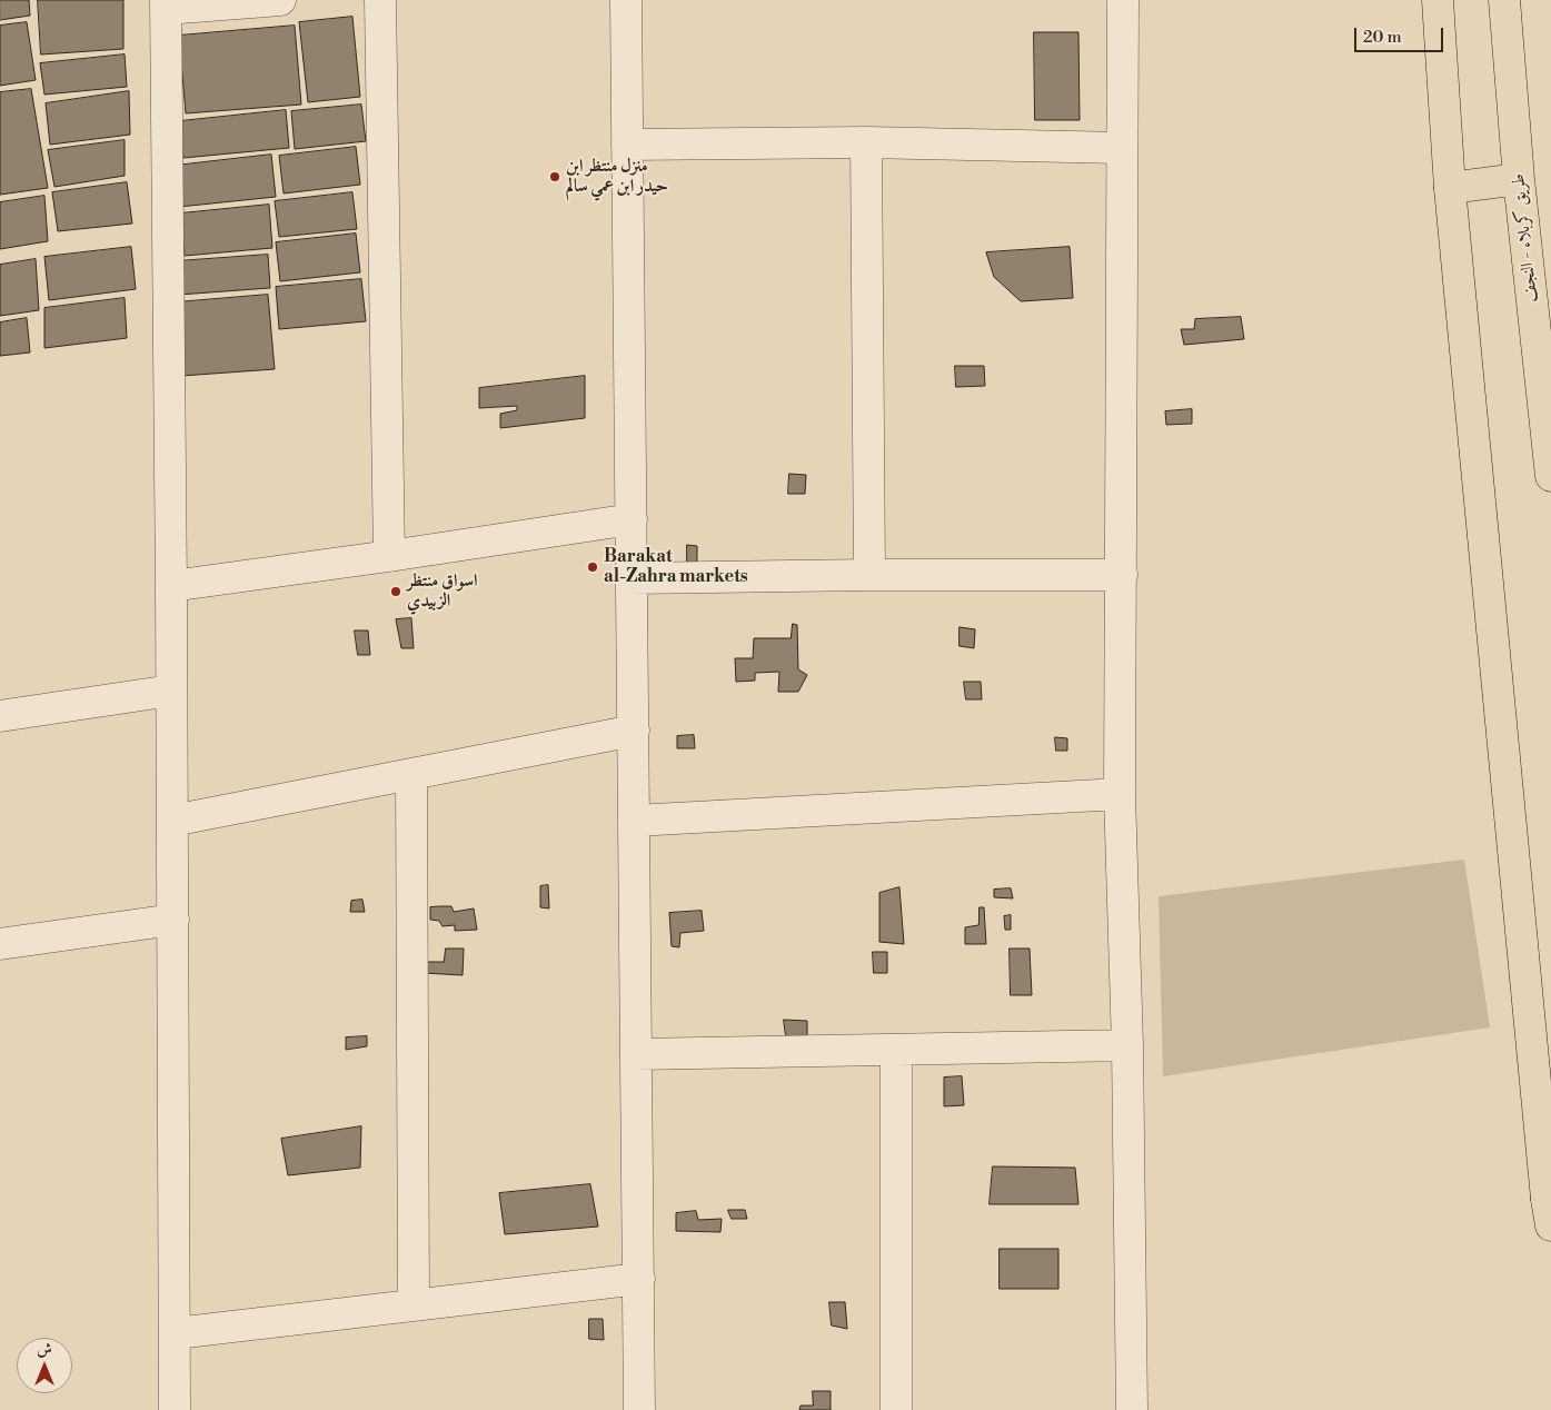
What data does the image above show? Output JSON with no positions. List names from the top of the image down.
{
  "streets": {
    "main road": ["طريق کربلاء - النجف"]
  },
  "places": ["منزل منتظر ابن حيدر ابن عمي سالم", "Barakat al-Zahra markets", "اسواق منتظر الزبيدي"],
  "scale_bar": "20 m",
  "north": "top"
}
